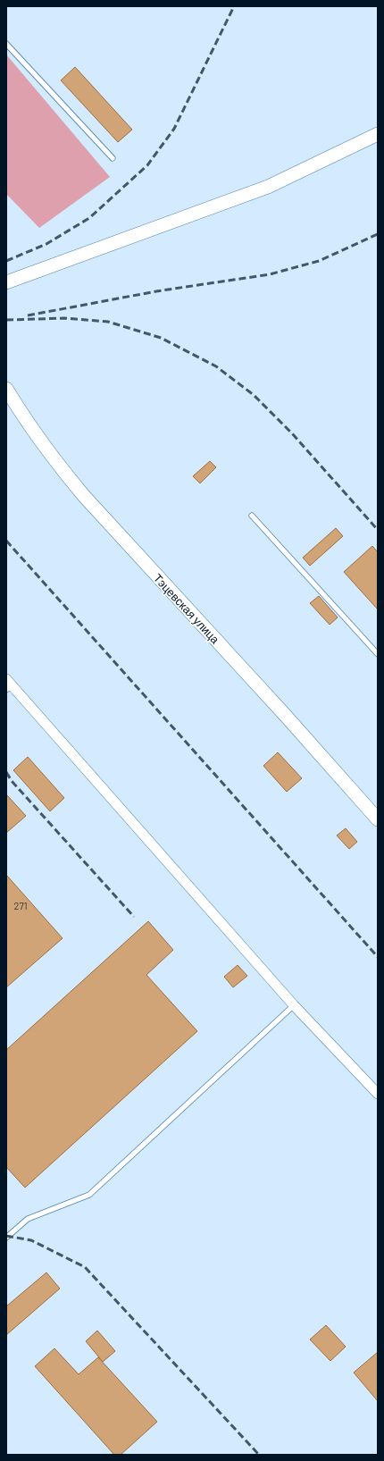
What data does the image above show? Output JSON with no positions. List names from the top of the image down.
{
  "streets": {
    "street": ["Тэцевская улица"]
  },
  "house_numbers": ["271"]
}
